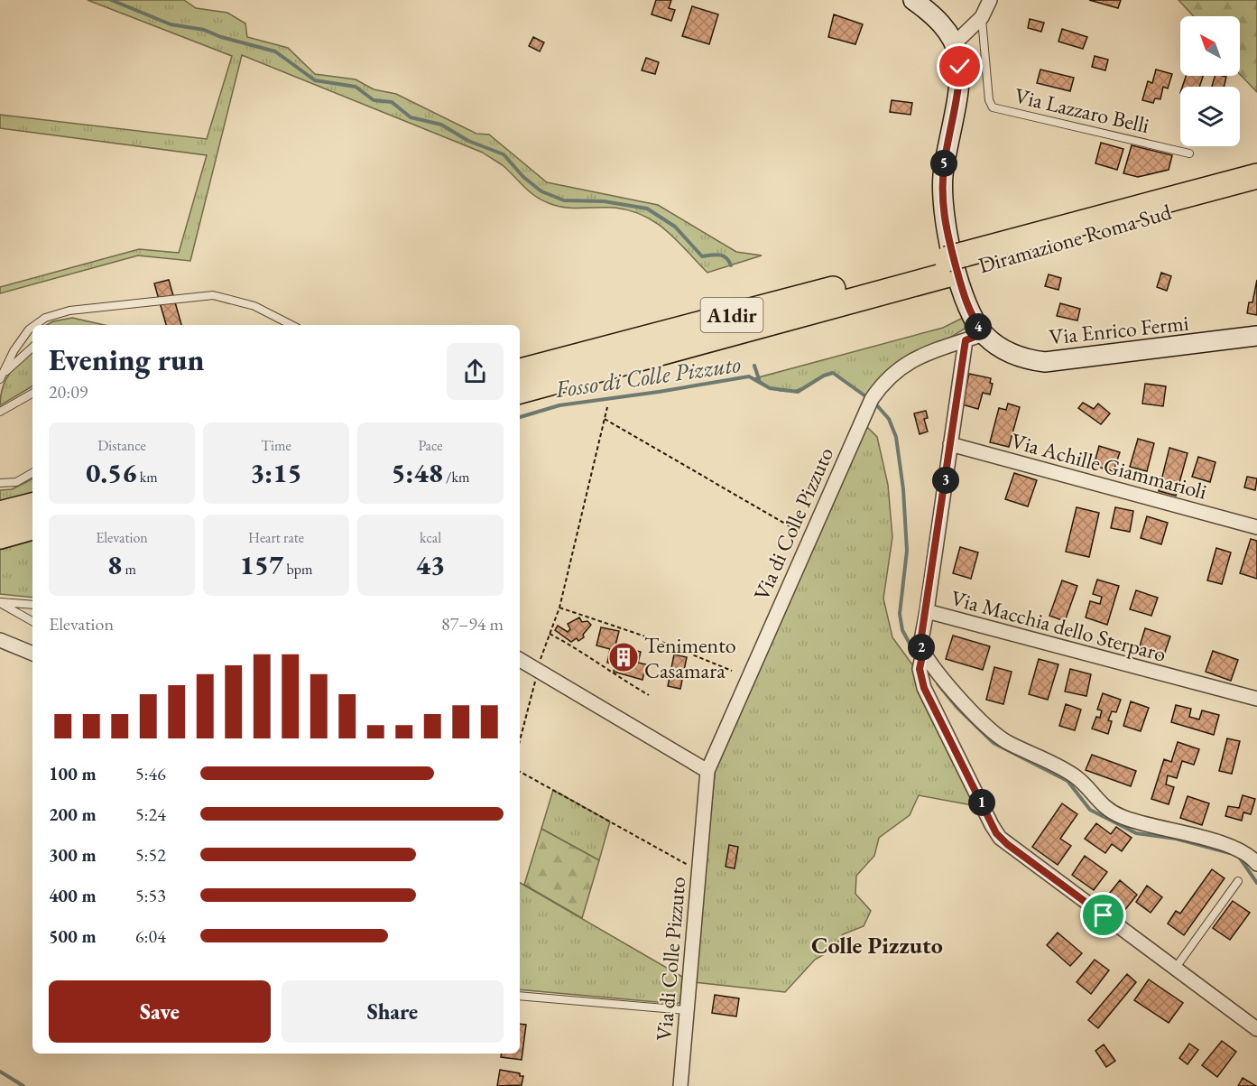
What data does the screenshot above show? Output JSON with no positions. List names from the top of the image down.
{
  "streets": {
    "highway": ["Diramazione Roma Sud", "A1dir"],
    "street": [
      "Via Enrico Fermi",
      "Via Achille Giammarioli",
      "Via di Colle Pizzuto",
      "Via Macchia dello Sterparo"
    ],
    "lane": ["Via Lazzaro Belli"]
  },
  "crossings": [
    ["Via Enrico Fermi", "Via di Colle Pizzuto"],
    ["Via Achille Giammarioli", "Via Macchia dello Sterparo"],
    ["Via di Colle Pizzuto", "Via Macchia dello Sterparo"]
  ],
  "districts": ["Colle Pizzuto"],
  "water": ["Fosso di Colle Pizzuto"],
  "places": {
    "building": ["Tenimento Casamara"]
  },
  "north": "top left",
  "page": {
    "pins": [
      "5",
      "4",
      "3",
      "2",
      "1"
    ],
    "heading": ["Evening run", "20:09"],
    "stats": [
      ["Distance", "0.56 km"],
      ["Time", "3:15"],
      ["Pace", "5:48 /km"],
      ["Elevation", "8 m"],
      ["Heart rate", "157 bpm"],
      ["kcal", "43"]
    ],
    "chart": ["Elevation", "87–94 m"],
    "list": [
      {
        "name": "100 m",
        "note": "5:46"
      },
      {
        "name": "200 m",
        "note": "5:24"
      },
      {
        "name": "300 m",
        "note": "5:52"
      },
      {
        "name": "400 m",
        "note": "5:53"
      },
      {
        "name": "500 m",
        "note": "6:04"
      }
    ],
    "buttons": ["Save", "Share"]
  }
}
